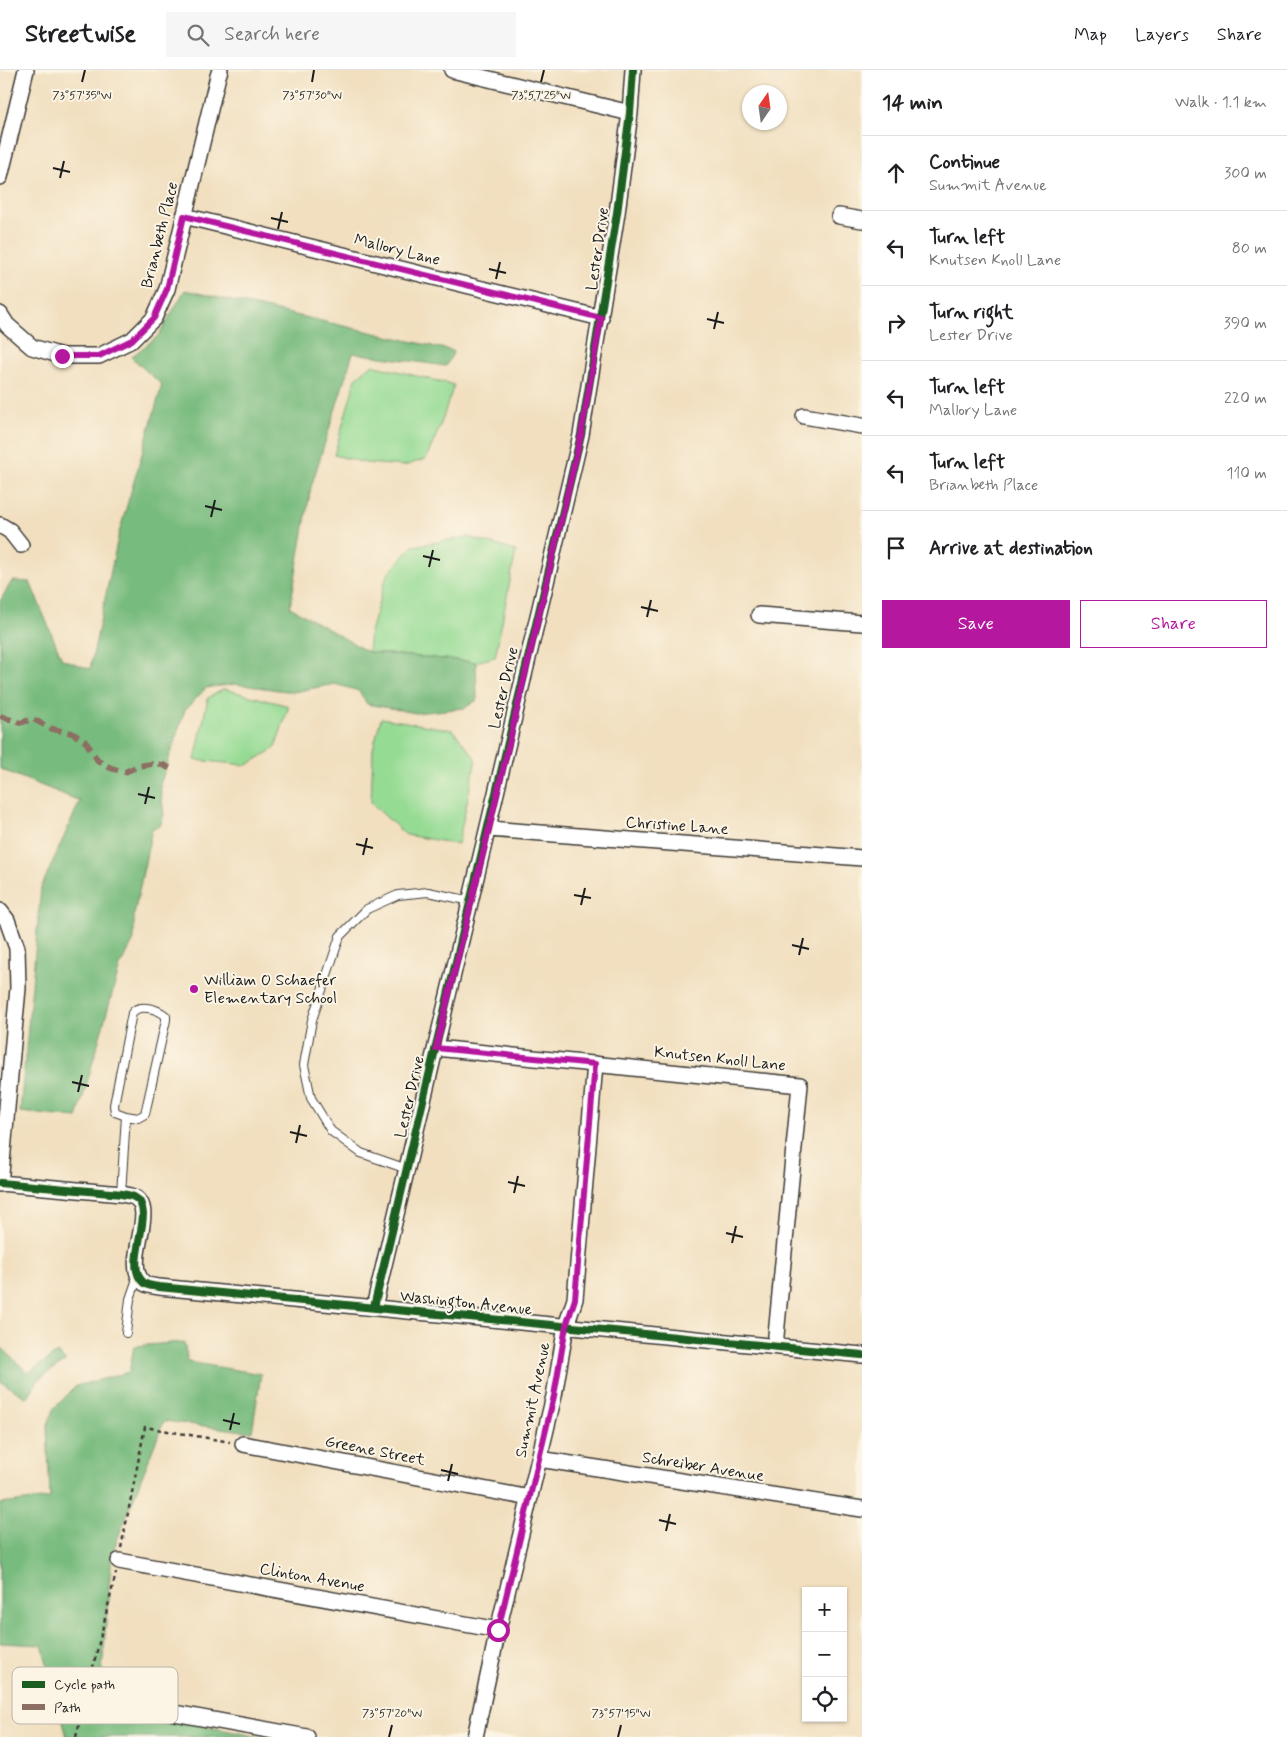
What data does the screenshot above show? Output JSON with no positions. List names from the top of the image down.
{
  "streets": {
    "street": [
      "Brianbeth Place",
      "Lester Drive",
      "Mallory Lane",
      "Christine Lane",
      "Knutsen Knoll Lane",
      "Washington Avenue",
      "Summit Avenue",
      "Greene Street",
      "Schreiber Avenue",
      "Clinton Avenue"
    ]
  },
  "crossings": [
    ["Brianbeth Place", "Mallory Lane"],
    ["Lester Drive", "Mallory Lane"],
    ["Lester Drive", "Christine Lane"],
    ["Lester Drive", "Knutsen Knoll Lane"],
    ["Lester Drive", "Washington Avenue"],
    ["Knutsen Knoll Lane", "Washington Avenue"],
    ["Knutsen Knoll Lane", "Summit Avenue"],
    ["Washington Avenue", "Summit Avenue"],
    ["Summit Avenue", "Greene Street"],
    ["Summit Avenue", "Schreiber Avenue"],
    ["Summit Avenue", "Clinton Avenue"]
  ],
  "places": ["William O Schaefer Elementary School"],
  "legend": ["Cycle path", "Path"],
  "north": "top",
  "page": {
    "header": "Streetwise",
    "search": "Search here",
    "nav": ["Map", "Layers", "Share"],
    "heading": ["14 min", "Walk · 1.1 km"],
    "list": [
      ["Continue", "Summit Avenue", "300 m"],
      ["Turn left", "Knutsen Knoll Lane", "80 m"],
      ["Turn right", "Lester Drive", "390 m"],
      ["Turn left", "Mallory Lane", "220 m"],
      ["Turn left", "Brianbeth Place", "110 m"],
      "Arrive at destination"
    ],
    "buttons": ["Save", "Share"],
    "map_buttons": ["+", "−"]
  },
  "coordinates": [
    "73°57'35\"W",
    "73°57'30\"W",
    "73°57'25\"W",
    "73°57'20\"W",
    "73°57'15\"W"
  ]
}
